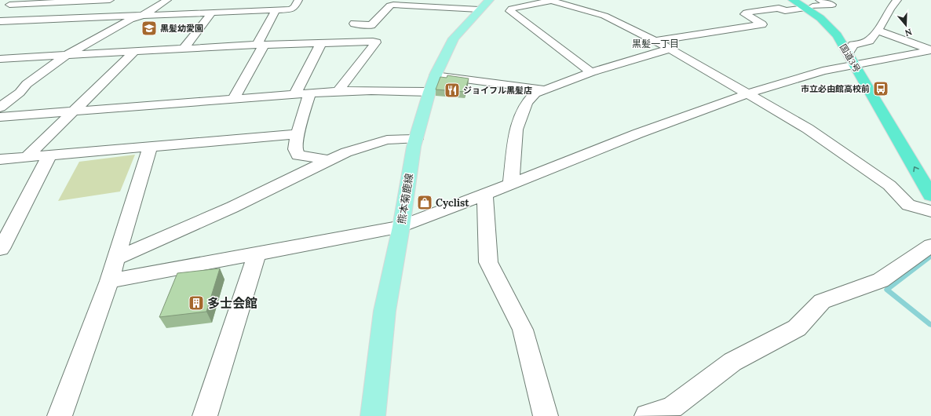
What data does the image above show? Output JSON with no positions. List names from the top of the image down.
{
  "streets": {
    "highway": ["国道3号"],
    "main road": ["熊本菊鹿線"]
  },
  "districts": ["黒髪一丁目"],
  "places": {
    "school or university": ["黒髪幼愛園"],
    "bus stop": ["市立必由館高校前"],
    "restaurant": ["ジョイフル黒髪店"],
    "shop": ["Cyclist"],
    "building": ["多士会館"]
  },
  "north": "bottom"
}
